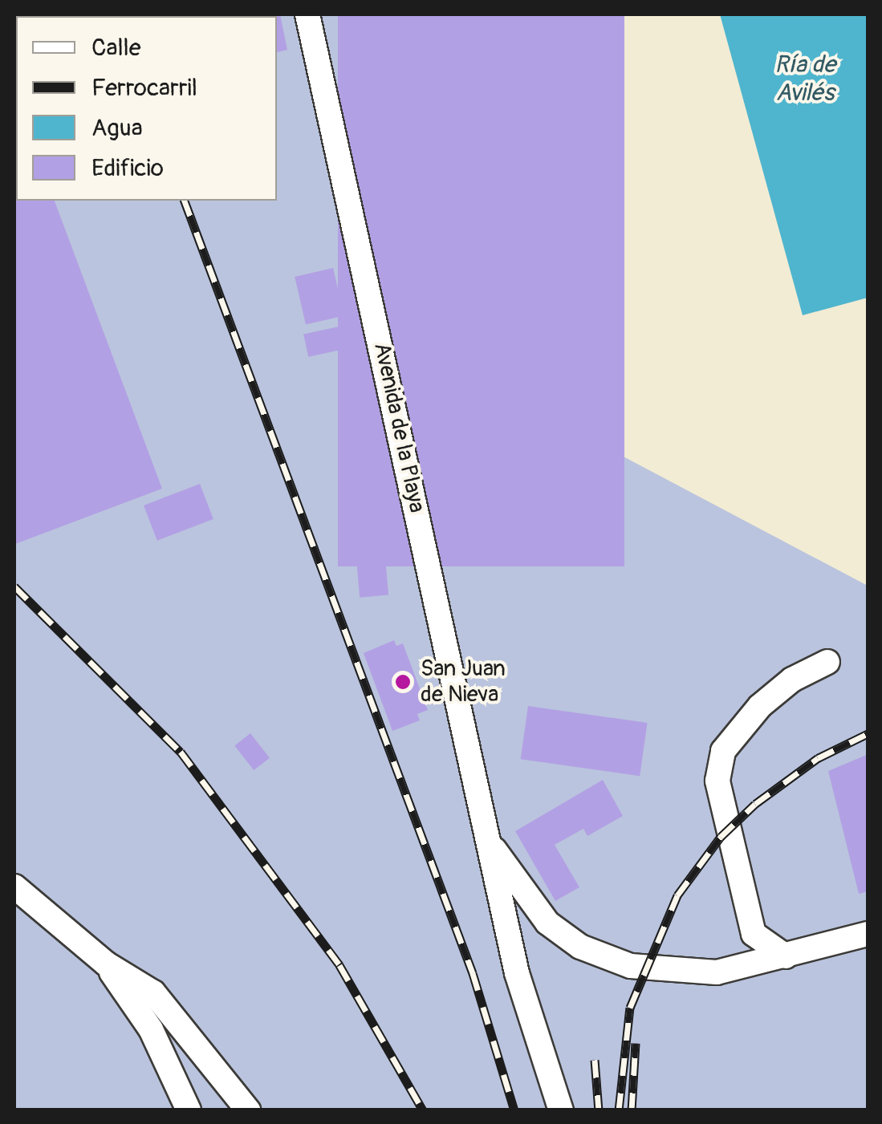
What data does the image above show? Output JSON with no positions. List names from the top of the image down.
{
  "streets": {
    "street": ["Avenida de la Playa"]
  },
  "water": ["Ría de Avilés"],
  "places": ["San Juan de Nieva"],
  "legend": [
    "Calle",
    "Ferrocarril",
    "Agua",
    "Edificio"
  ]
}
